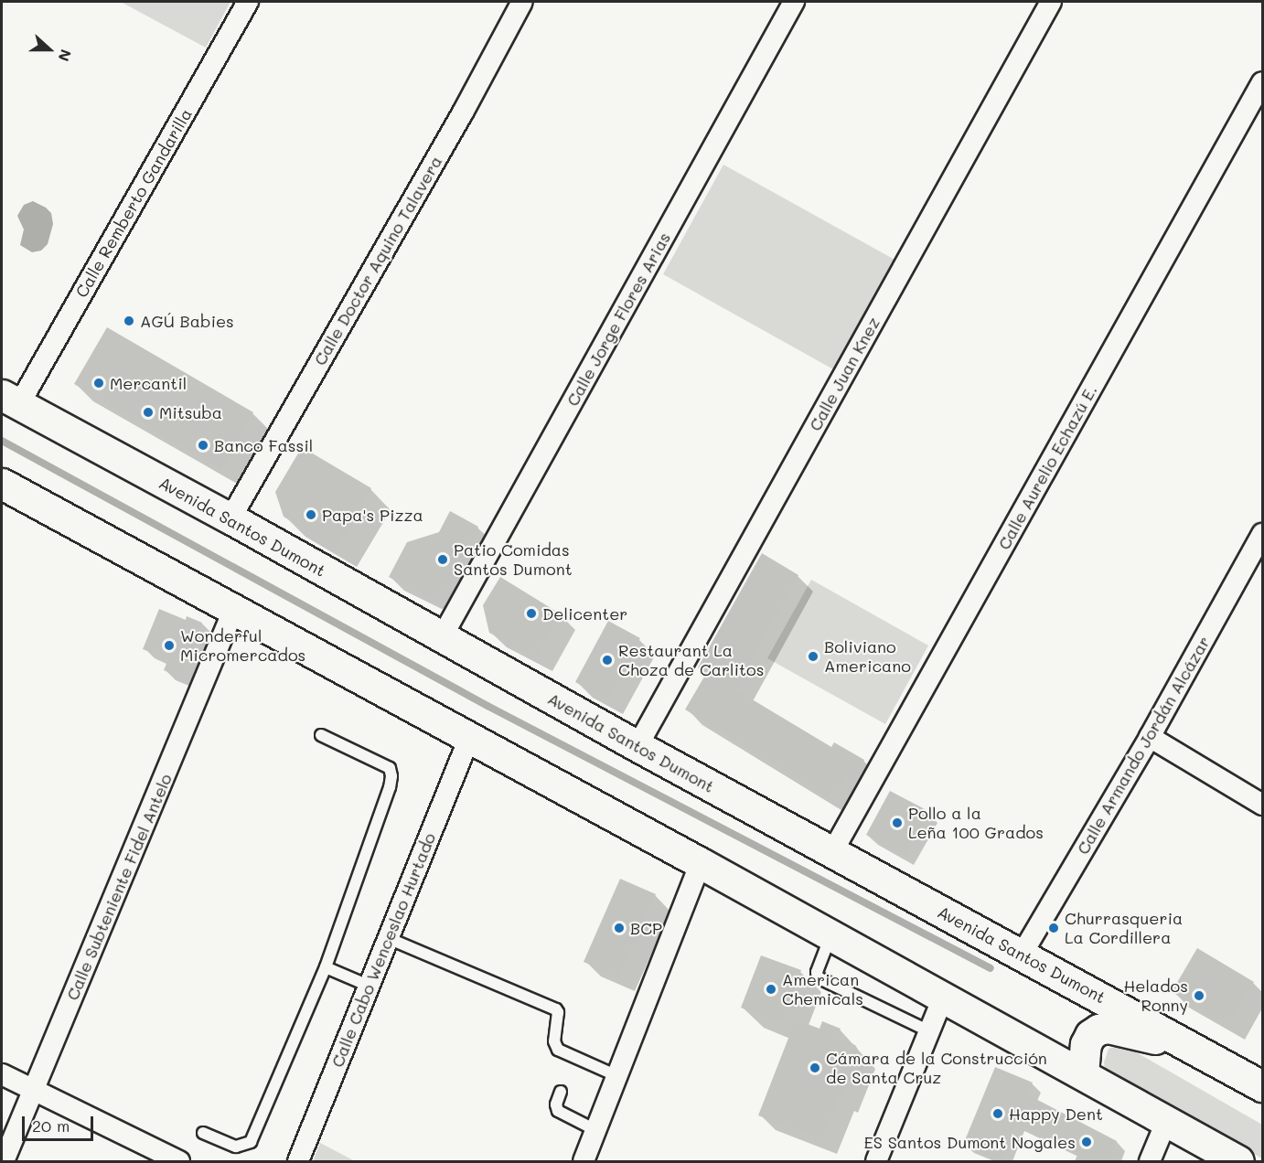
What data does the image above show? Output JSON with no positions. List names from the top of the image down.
{
  "streets": {
    "main road": ["Avenida Santos Dumont"],
    "street": [
      "Calle Remberto Gandarilla",
      "Calle Doctor Aquino Talavera",
      "Calle Jorge Flores Arias",
      "Calle Juan Knez",
      "Calle Aurelio Echazú E.",
      "Calle Armando Jordán Alcázar",
      "Calle Subteniente Fidel Antelo",
      "Calle Cabo Wenceslao Hurtado"
    ]
  },
  "crossings": [
    ["Calle Remberto Gandarilla", "Avenida Santos Dumont"],
    ["Calle Doctor Aquino Talavera", "Avenida Santos Dumont"],
    ["Calle Jorge Flores Arias", "Avenida Santos Dumont"],
    ["Calle Juan Knez", "Avenida Santos Dumont"],
    ["Calle Aurelio Echazú E.", "Avenida Santos Dumont"],
    ["Avenida Santos Dumont", "Calle Armando Jordán Alcázar"]
  ],
  "places": [
    "AGÚ Babies",
    "Mercantil",
    "Mitsuba",
    "Banco Fassil",
    "Papa's Pizza",
    "Patio Comidas Santos Dumont",
    "Delicenter",
    "Wonderful Micromercados",
    "Boliviano Americano",
    "Restaurant La Choza de Carlitos",
    "Pollo a la Leña 100 Grados",
    "BCP",
    "Churrasqueria La Cordillera",
    "American Chemicals",
    "Helados Ronny",
    "Cámara de la Construcción de Santa Cruz",
    "Happy Dent",
    "ES Santos Dumont Nogales"
  ],
  "scale_bar": "20 m",
  "north": "right"
}
